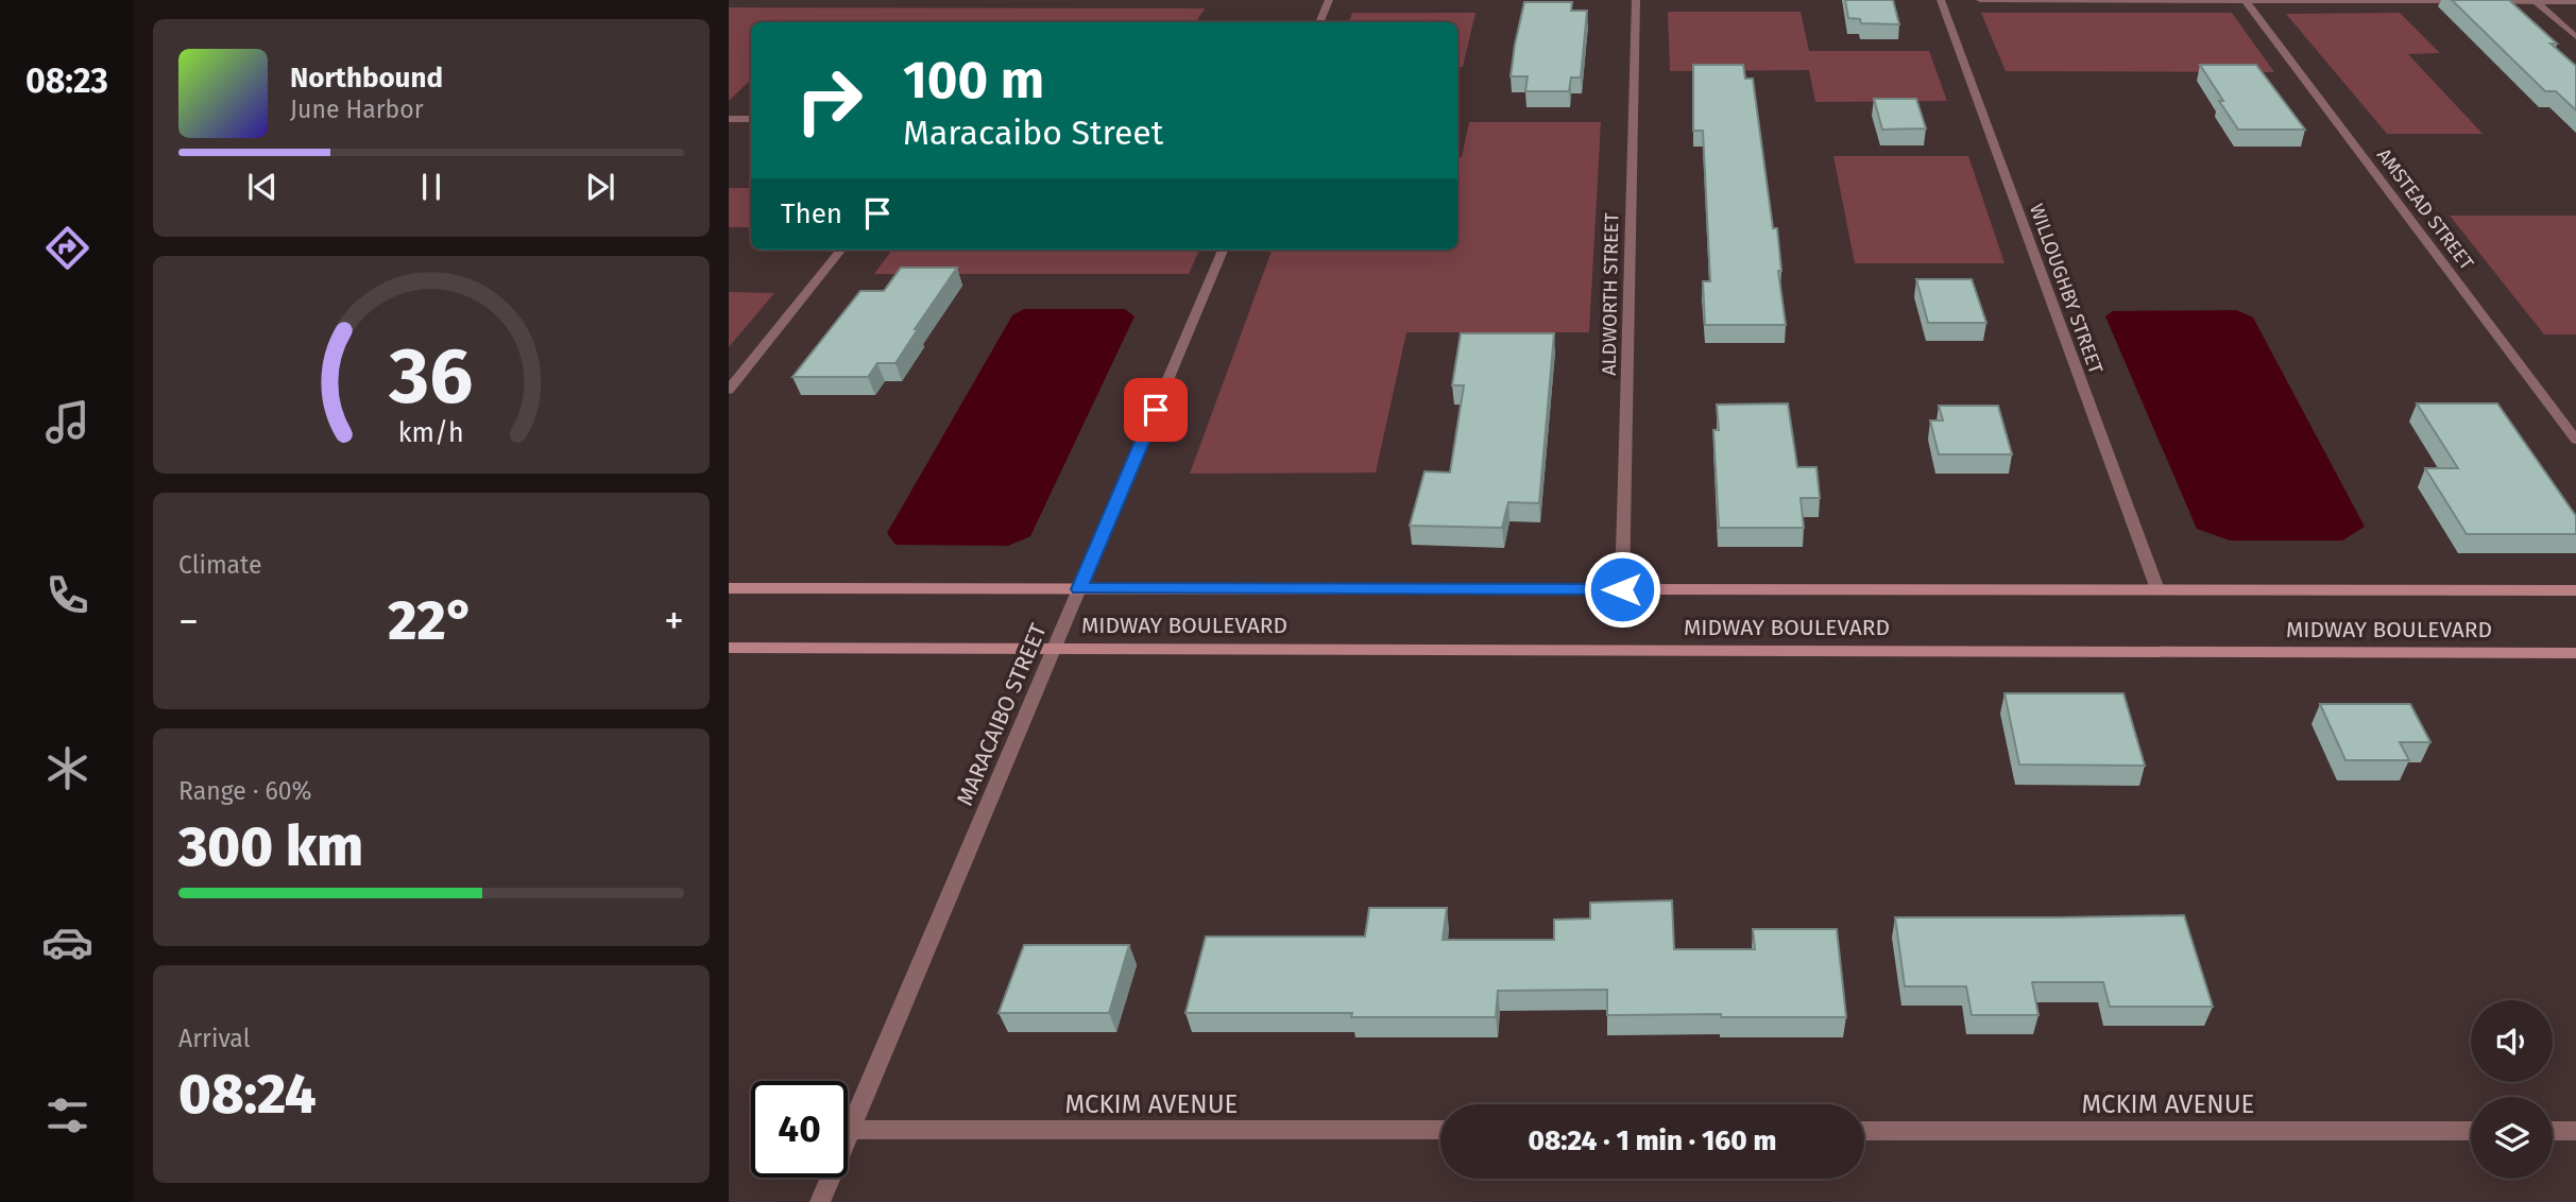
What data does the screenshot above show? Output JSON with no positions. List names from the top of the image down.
{
  "streets": {
    "street": [
      "AMSTEAD STREET",
      "WILLOUGHBY STREET",
      "ALDWORTH STREET",
      "MIDWAY BOULEVARD",
      "MARACAIBO STREET",
      "MCKIM AVENUE"
    ]
  },
  "crossings": [
    ["WILLOUGHBY STREET", "MIDWAY BOULEVARD"],
    ["ALDWORTH STREET", "MIDWAY BOULEVARD"],
    ["MIDWAY BOULEVARD", "MARACAIBO STREET"],
    ["MARACAIBO STREET", "MCKIM AVENUE"]
  ],
  "page": {
    "tabs": "08:23",
    "turn": ["100 m", "Maracaibo Street"],
    "song": ["Northbound", "June Harbor"],
    "then": "Then",
    "tile": [
      "Climate",
      ["Range · 60%", "300 km"],
      ["Arrival", "08:24"]
    ],
    "heat": ["−", "22°", "+"],
    "limit": "40",
    "trip": "08:24 · 1 min · 160 m",
    "gauge": ["36", "km/h"]
  }
}
